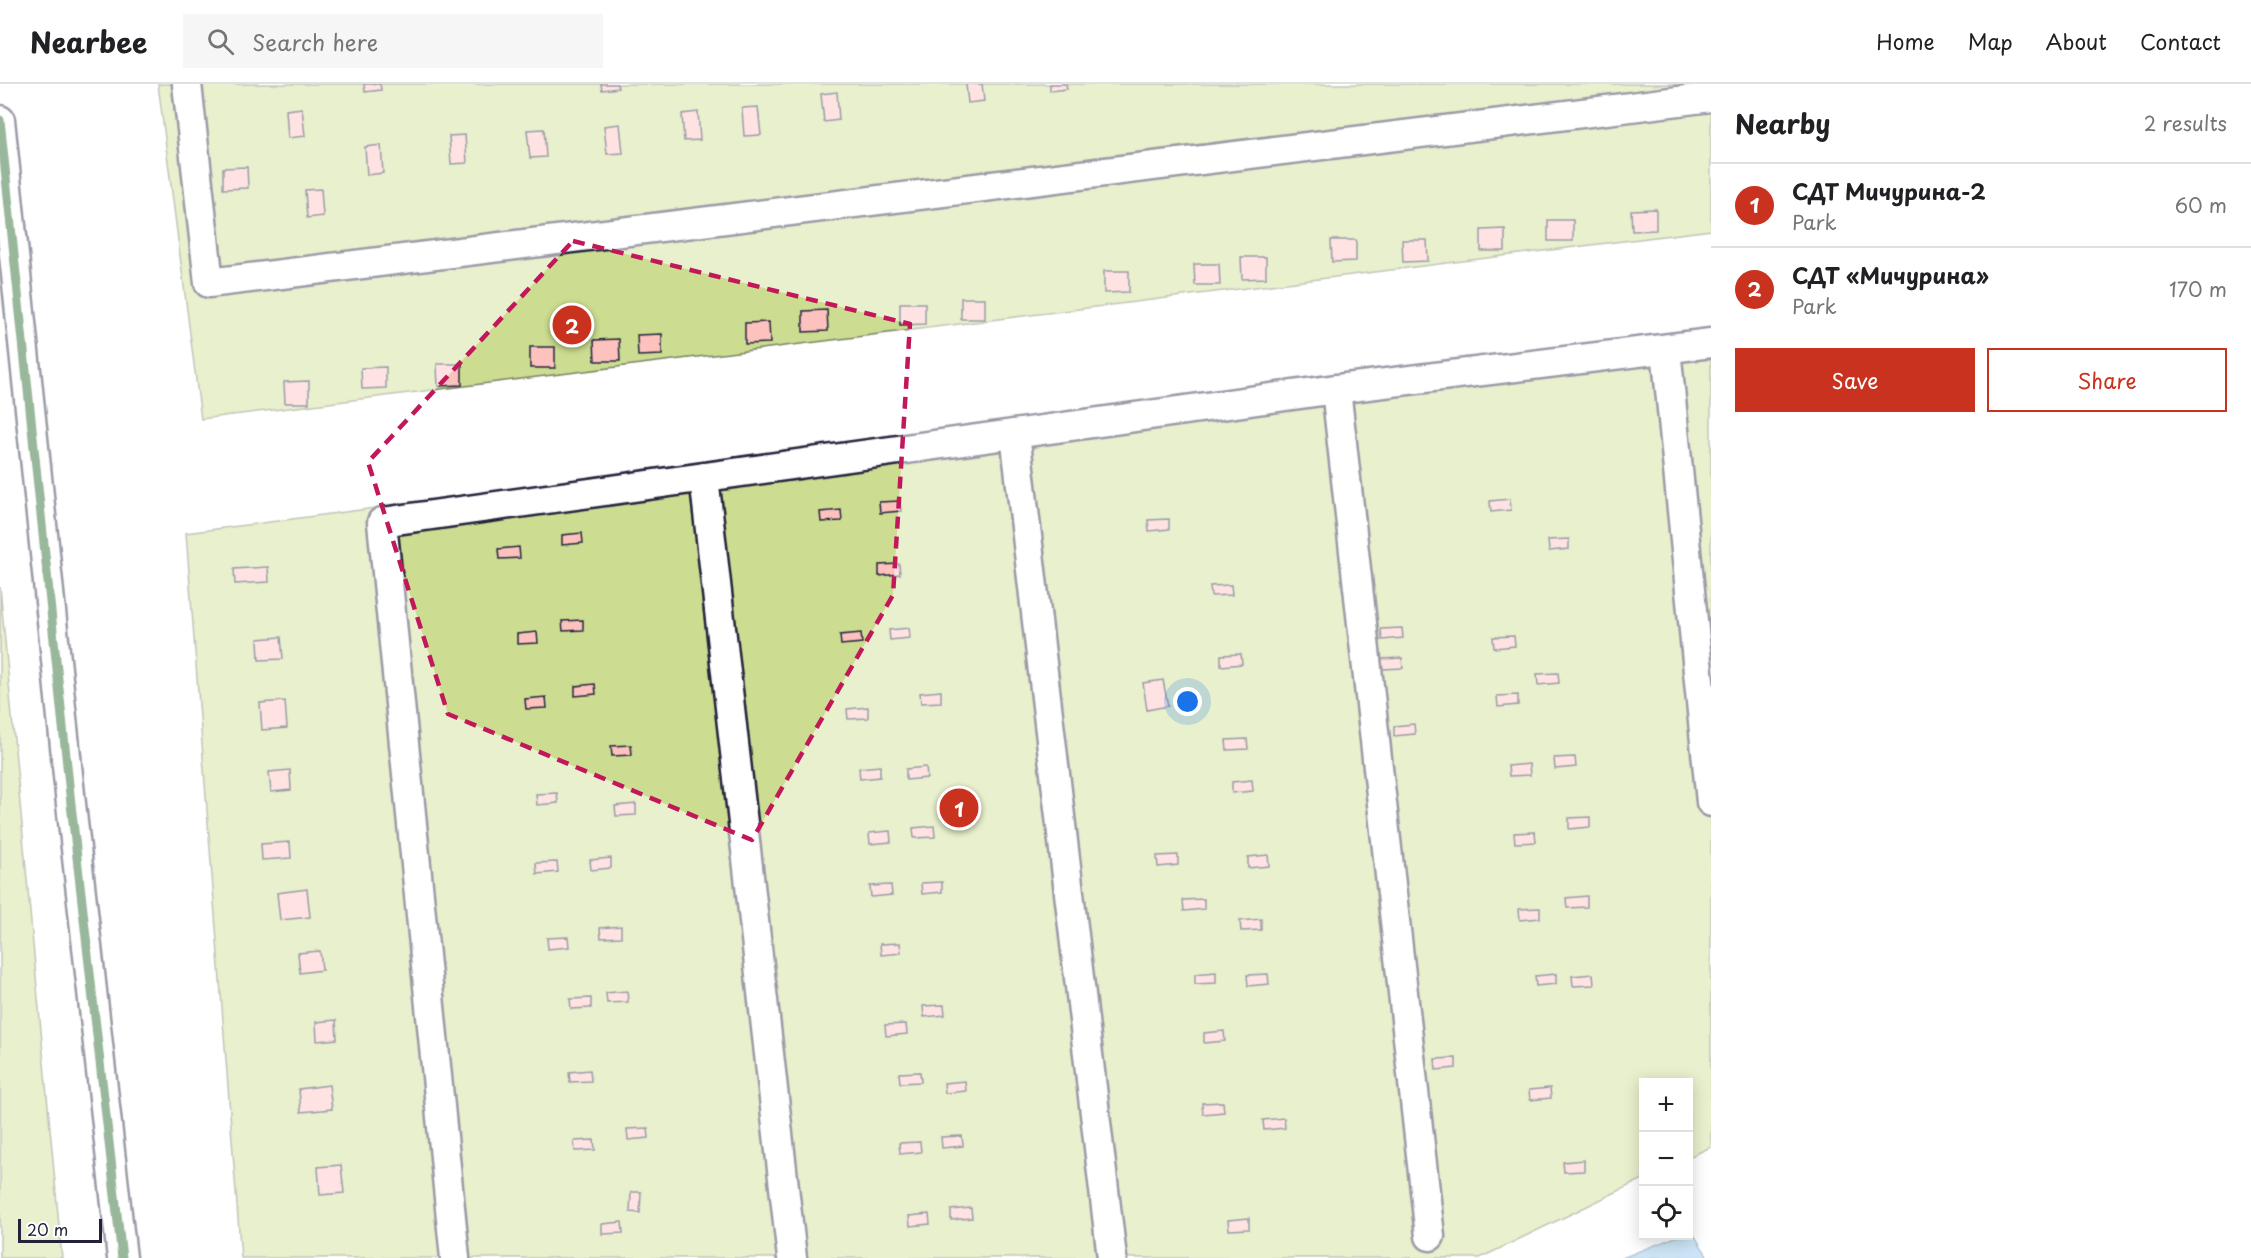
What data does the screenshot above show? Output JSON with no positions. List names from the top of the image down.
{
  "scale_bar": "20 m",
  "page": {
    "header": "Nearbee",
    "search": "Search here",
    "nav": [
      "Home",
      "Map",
      "About",
      "Contact"
    ],
    "heading": ["Nearby", "2 results"],
    "list": [
      {
        "mark": "1",
        "name": "СДТ Мичурина-2",
        "note": "Park",
        "value": "60 m"
      },
      {
        "mark": "2",
        "name": "СДТ «Мичурина»",
        "note": "Park",
        "value": "170 m"
      }
    ],
    "pins": ["2", "1"],
    "buttons": ["Save", "Share"],
    "map_buttons": ["+", "−"],
    "scale": "20 m"
  }
}
